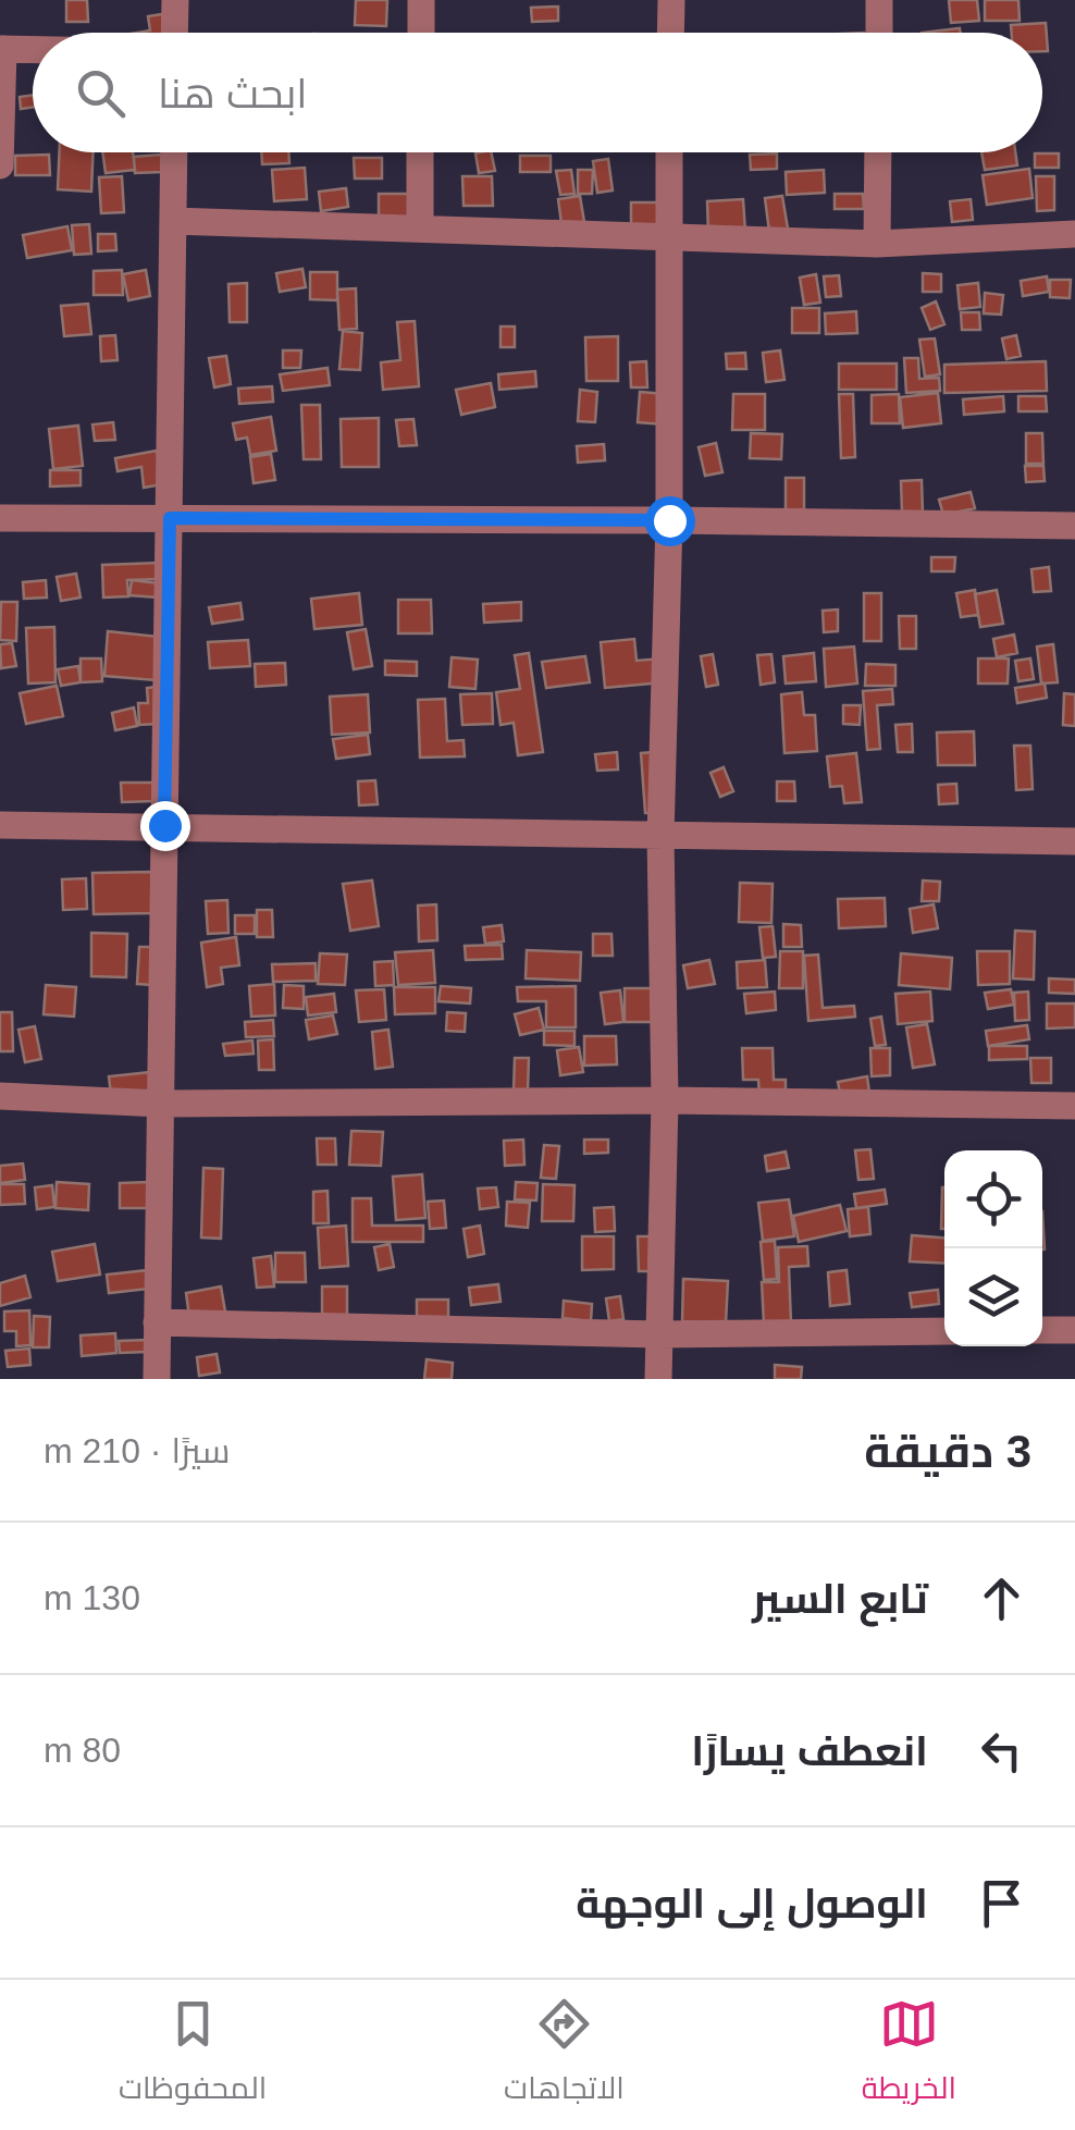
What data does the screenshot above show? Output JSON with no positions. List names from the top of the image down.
{
  "page": {
    "search": "ابحث هنا",
    "heading": ["3 دقيقة", "سيرًا · 210 m"],
    "list": [
      ["تابع السير", "130 m"],
      ["انعطف يسارًا", "80 m"],
      "الوصول إلى الوجهة"
    ],
    "nav": ["الخريطة", "الاتجاهات", "المحفوظات"]
  }
}
